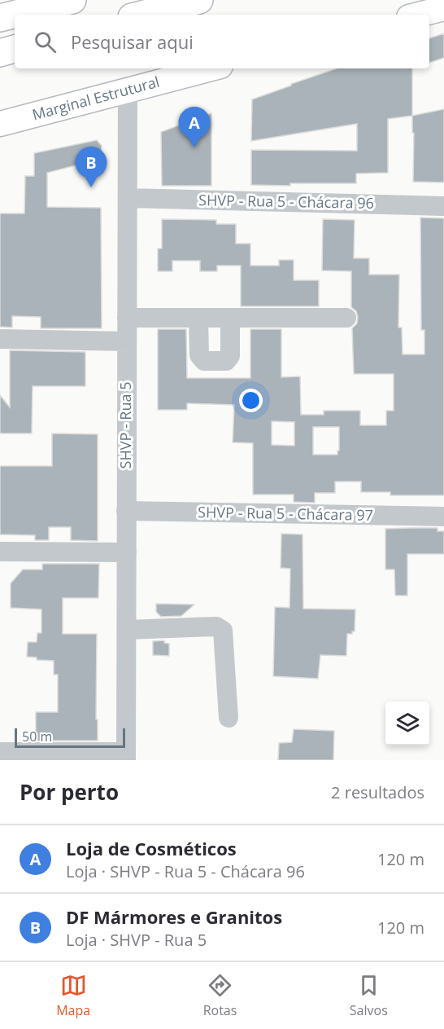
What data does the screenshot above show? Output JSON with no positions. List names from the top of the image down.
{
  "streets": {
    "main road": ["Marginal Estrutural"],
    "street": ["SHVP - Rua 5 - Chácara 96", "SHVP - Rua 5", "SHVP - Rua 5 - Chácara 97"]
  },
  "crossings": [
    ["Marginal Estrutural", "SHVP - Rua 5"],
    ["SHVP - Rua 5 - Chácara 96", "SHVP - Rua 5"],
    ["SHVP - Rua 5", "SHVP - Rua 5 - Chácara 97"]
  ],
  "scale_bar": "50 m",
  "page": {
    "search": "Pesquisar aqui",
    "pins": ["A", "B"],
    "scale": "50 m",
    "heading": ["Por perto", "2 resultados"],
    "list": [
      {
        "mark": "A",
        "name": "Loja de Cosméticos",
        "note": "Loja · SHVP - Rua 5 - Chácara 96",
        "value": "120 m"
      },
      {
        "mark": "B",
        "name": "DF Mármores e Granitos",
        "note": "Loja · SHVP - Rua 5",
        "value": "120 m"
      }
    ],
    "nav": ["Mapa", "Rotas", "Salvos"]
  }
}
